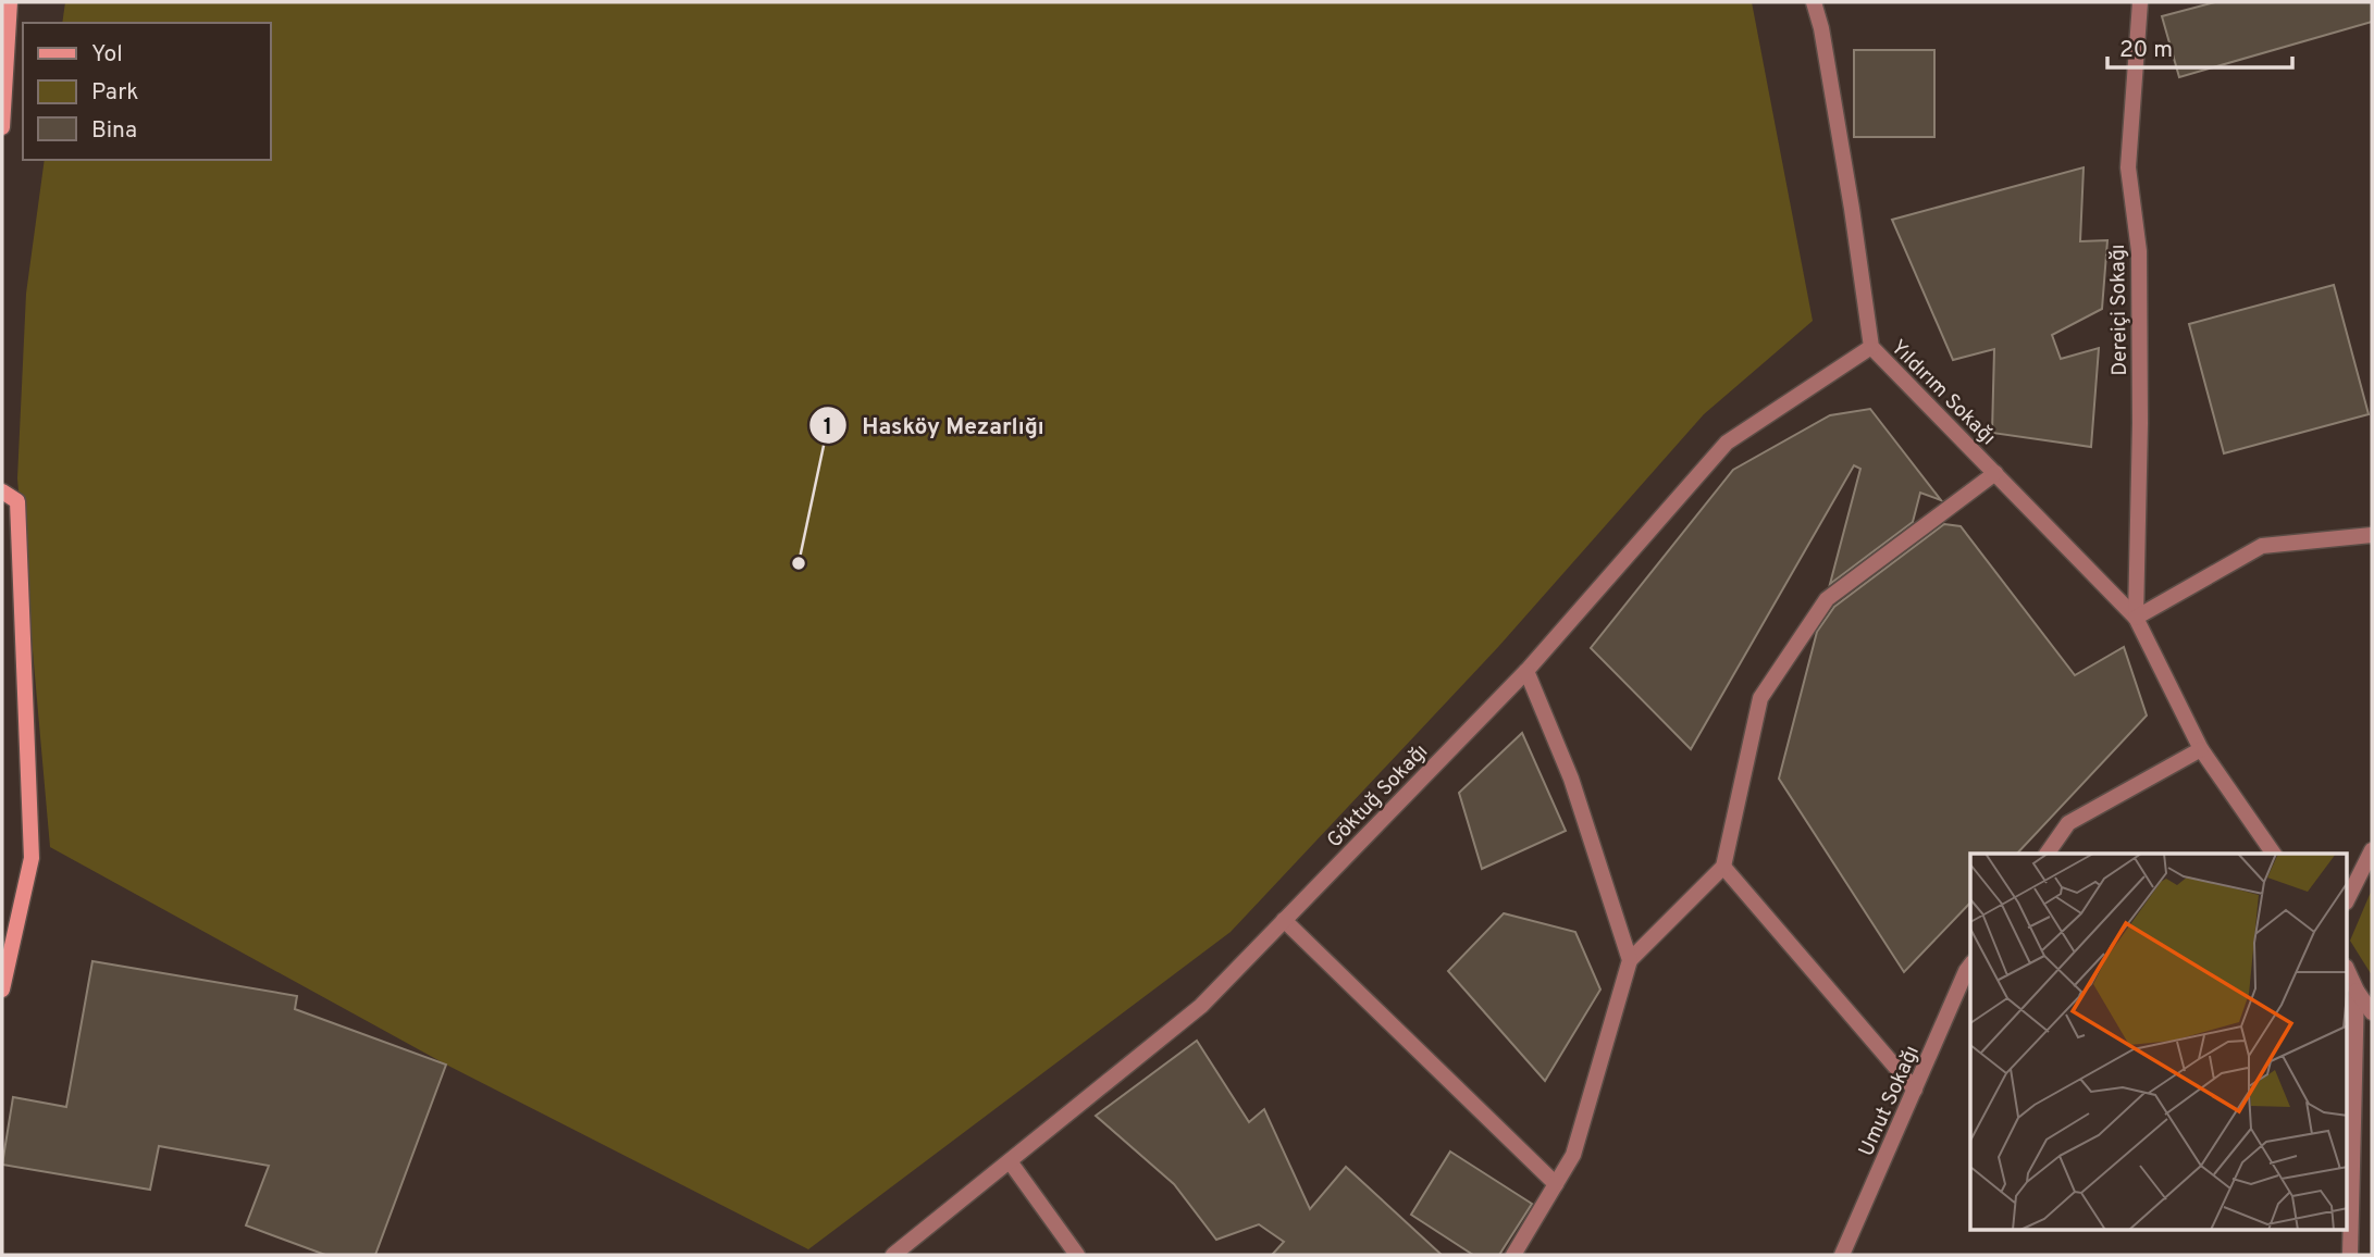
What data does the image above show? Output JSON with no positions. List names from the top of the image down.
{
  "streets": {
    "street": [
      "Dereiçi Sokağı",
      "Yıldırım Sokağı",
      "Göktuğ Sokağı",
      "Umut Sokağı"
    ]
  },
  "crossings": [
    ["Dereiçi Sokağı", "Yıldırım Sokağı"],
    ["Yıldırım Sokağı", "Göktuğ Sokağı"]
  ],
  "places": ["Hasköy Mezarlığı"],
  "legend": ["Yol", "Park", "Bina"],
  "scale_bar": "20 m"
}
